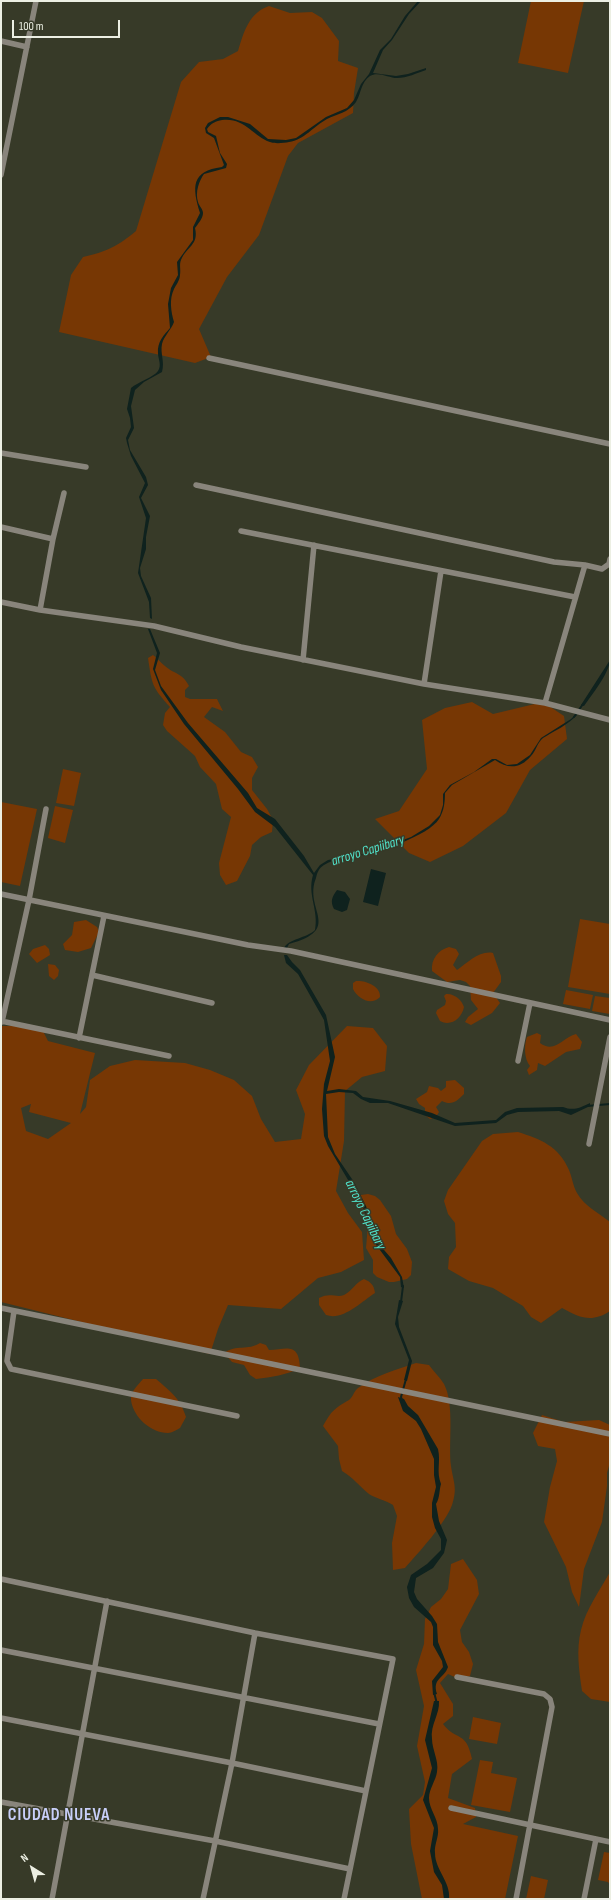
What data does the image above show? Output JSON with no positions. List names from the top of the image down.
{
  "districts": ["CIUDAD NUEVA"],
  "water": ["arroyo Capiibary"],
  "scale_bar": "100 m",
  "north": "top left"
}
